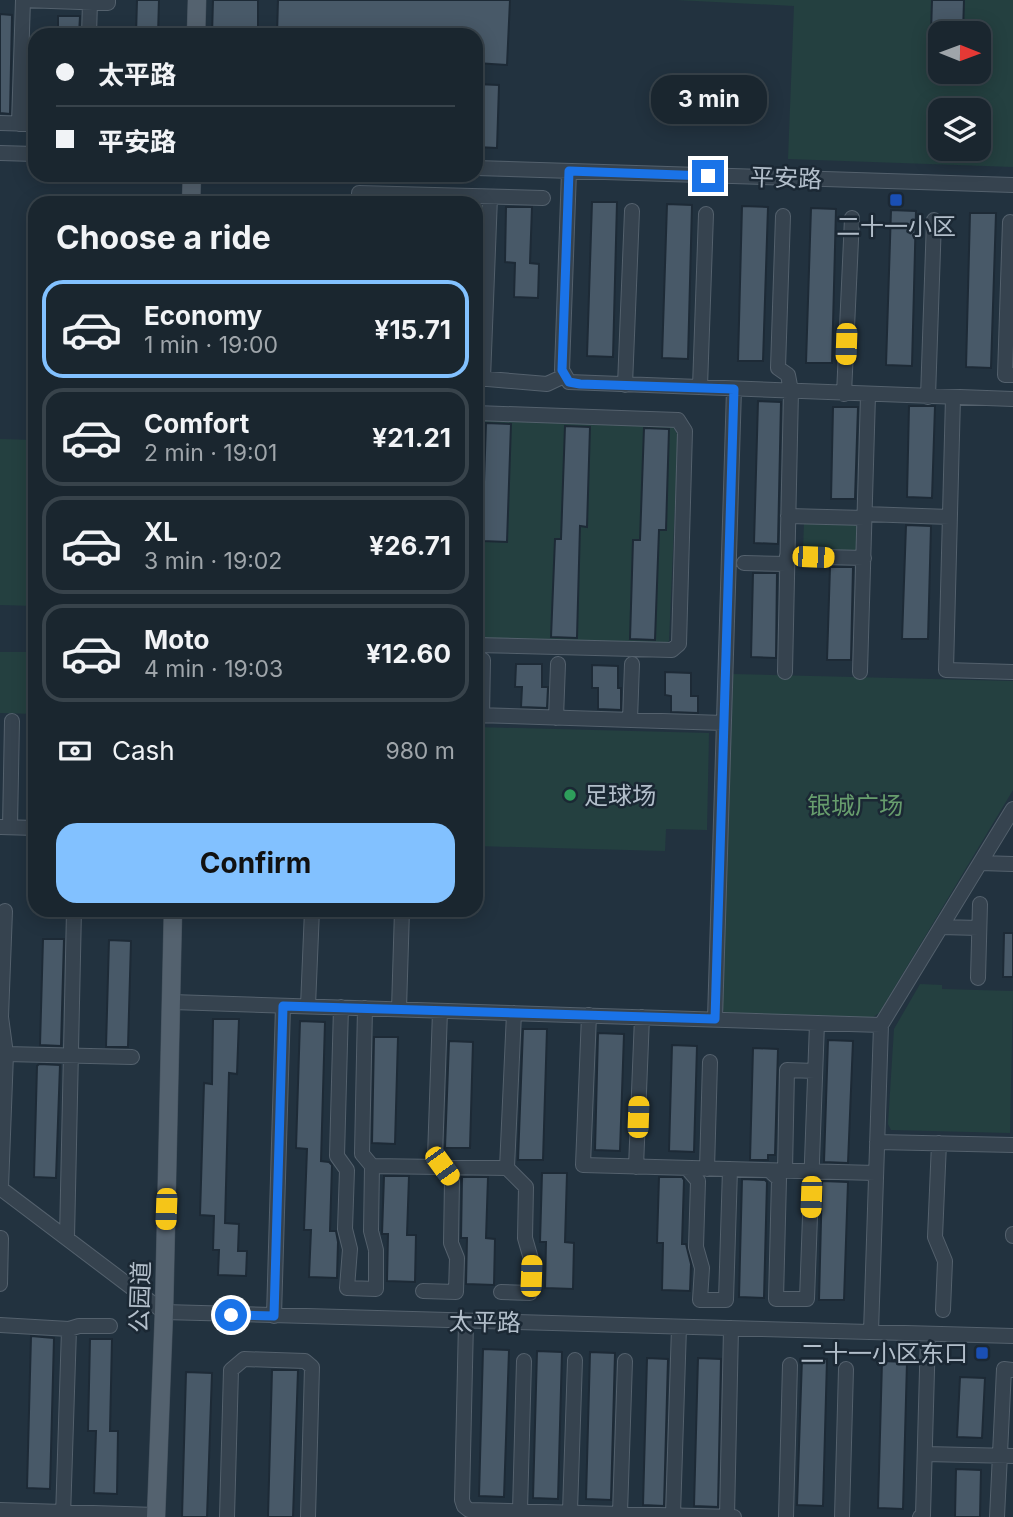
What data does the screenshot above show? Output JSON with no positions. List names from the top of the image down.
{
  "streets": {
    "main road": ["公园道"],
    "street": ["平安路", "太平路"]
  },
  "crossings": [
    ["公园道", "太平路"]
  ],
  "parks": ["银城广场"],
  "places": {
    "transit": ["二十一小区", "二十一小区东口"],
    "other": ["足球场"]
  },
  "north": "right",
  "page": {
    "banner": ["太平路", "平安路"],
    "bubble": "3 min",
    "heading": "Choose a ride",
    "list": [
      {
        "name": "Economy",
        "note": "1 min · 19:00",
        "value": "¥15.71"
      },
      {
        "name": "Comfort",
        "note": "2 min · 19:01",
        "value": "¥21.21"
      },
      {
        "name": "XL",
        "note": "3 min · 19:02",
        "value": "¥26.71"
      },
      {
        "name": "Moto",
        "note": "4 min · 19:03",
        "value": "¥12.60"
      }
    ],
    "pay": ["Cash", "980 m"],
    "buttons": "Confirm"
  }
}
